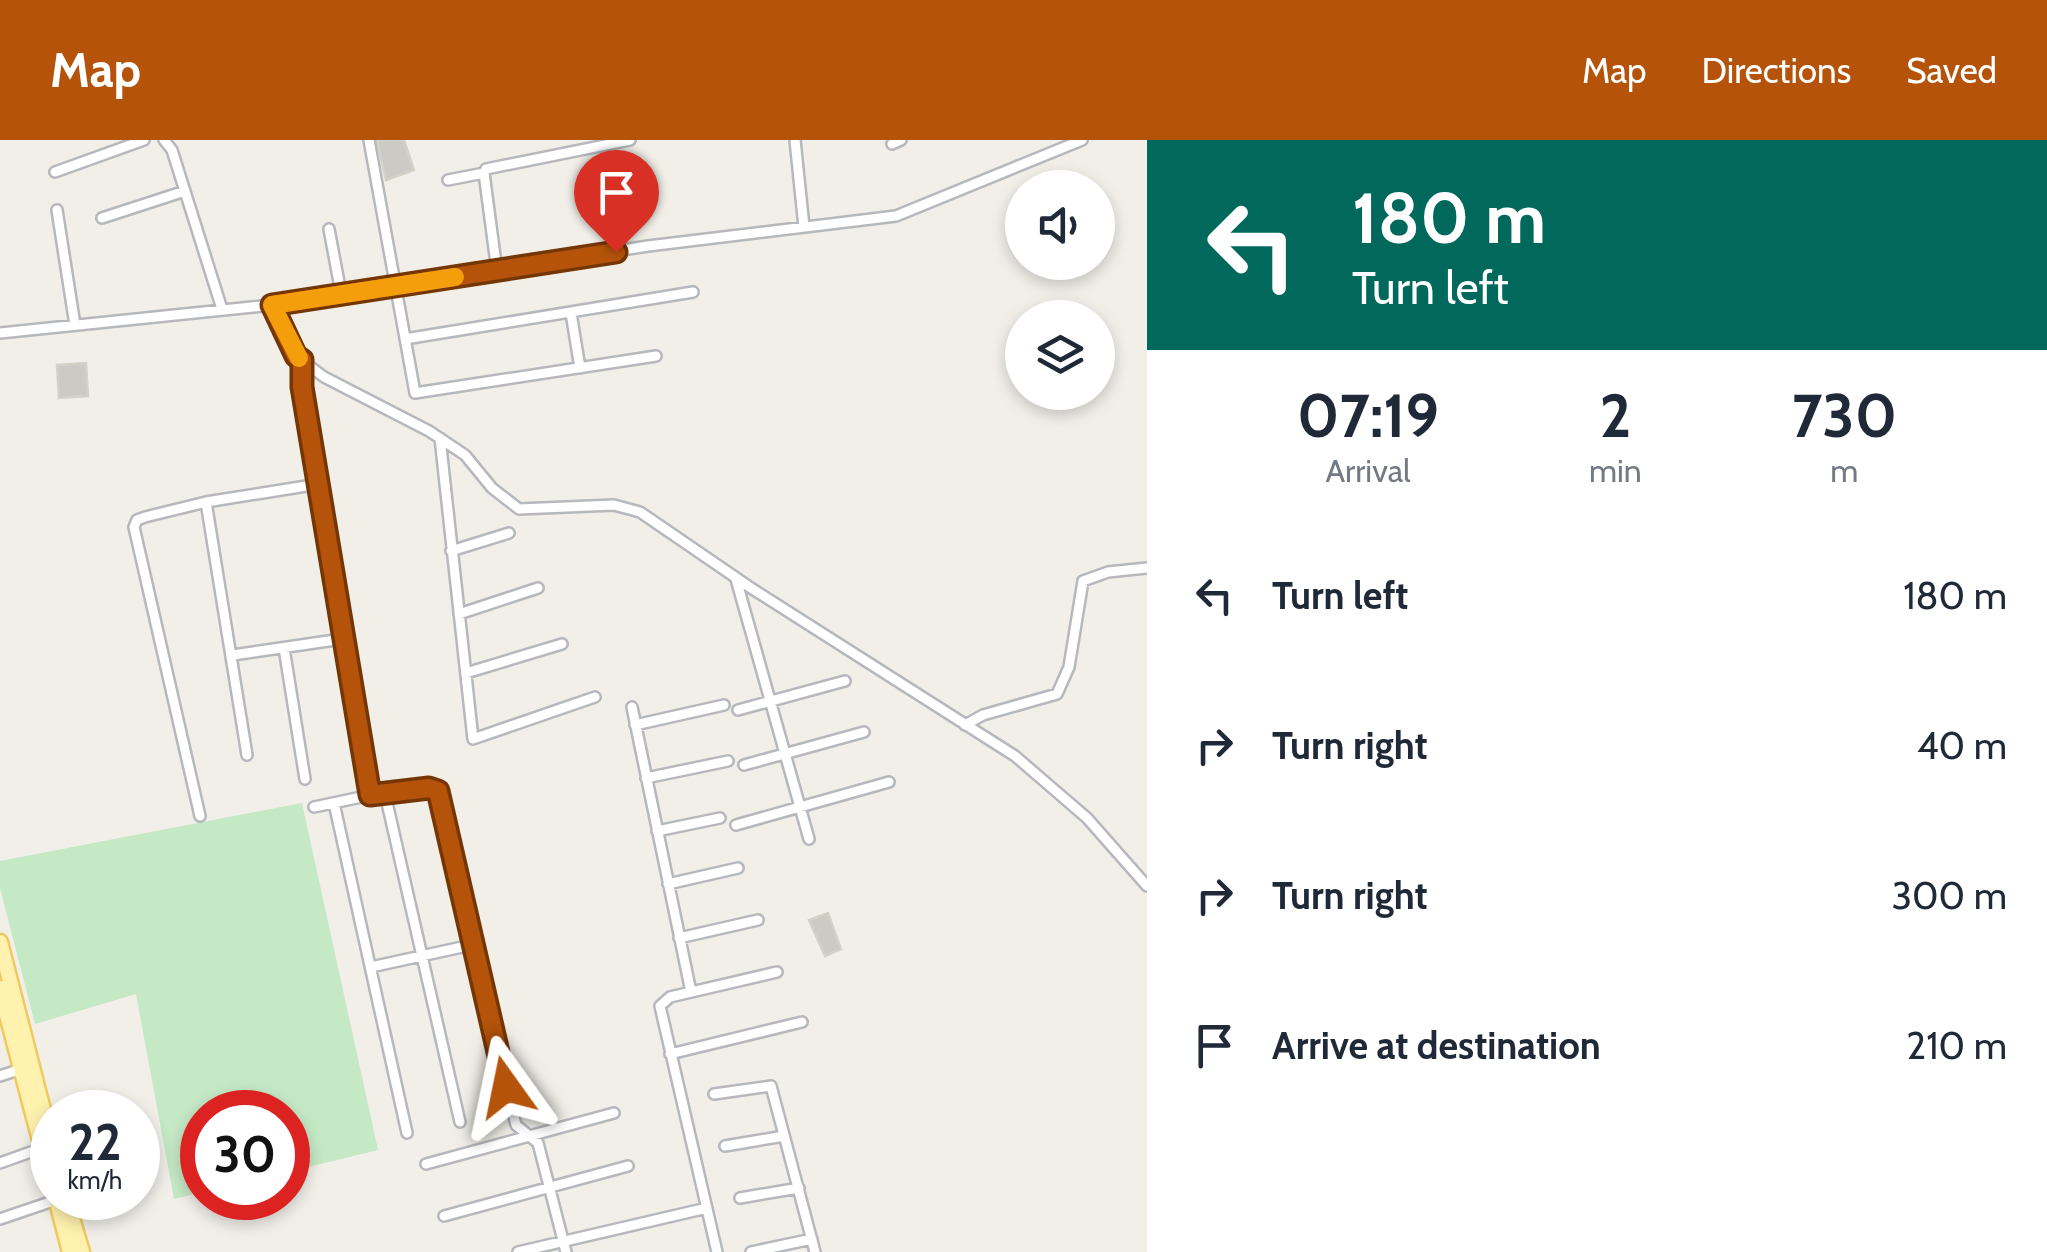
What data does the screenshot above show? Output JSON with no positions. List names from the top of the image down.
{
  "page": {
    "header": "Map",
    "nav": ["Map", "Directions", "Saved"],
    "turn": ["180 m", "Turn left"],
    "eta": [
      "07:19",
      "Arrival",
      "2",
      "min",
      "730",
      "m"
    ],
    "list": [
      {
        "name": "Turn left",
        "value": "180 m"
      },
      {
        "name": "Turn right",
        "value": "40 m"
      },
      {
        "name": "Turn right",
        "value": "300 m"
      },
      {
        "name": "Arrive at destination",
        "value": "210 m"
      }
    ],
    "speed": "22 km/h",
    "limit": "30"
  }
}
